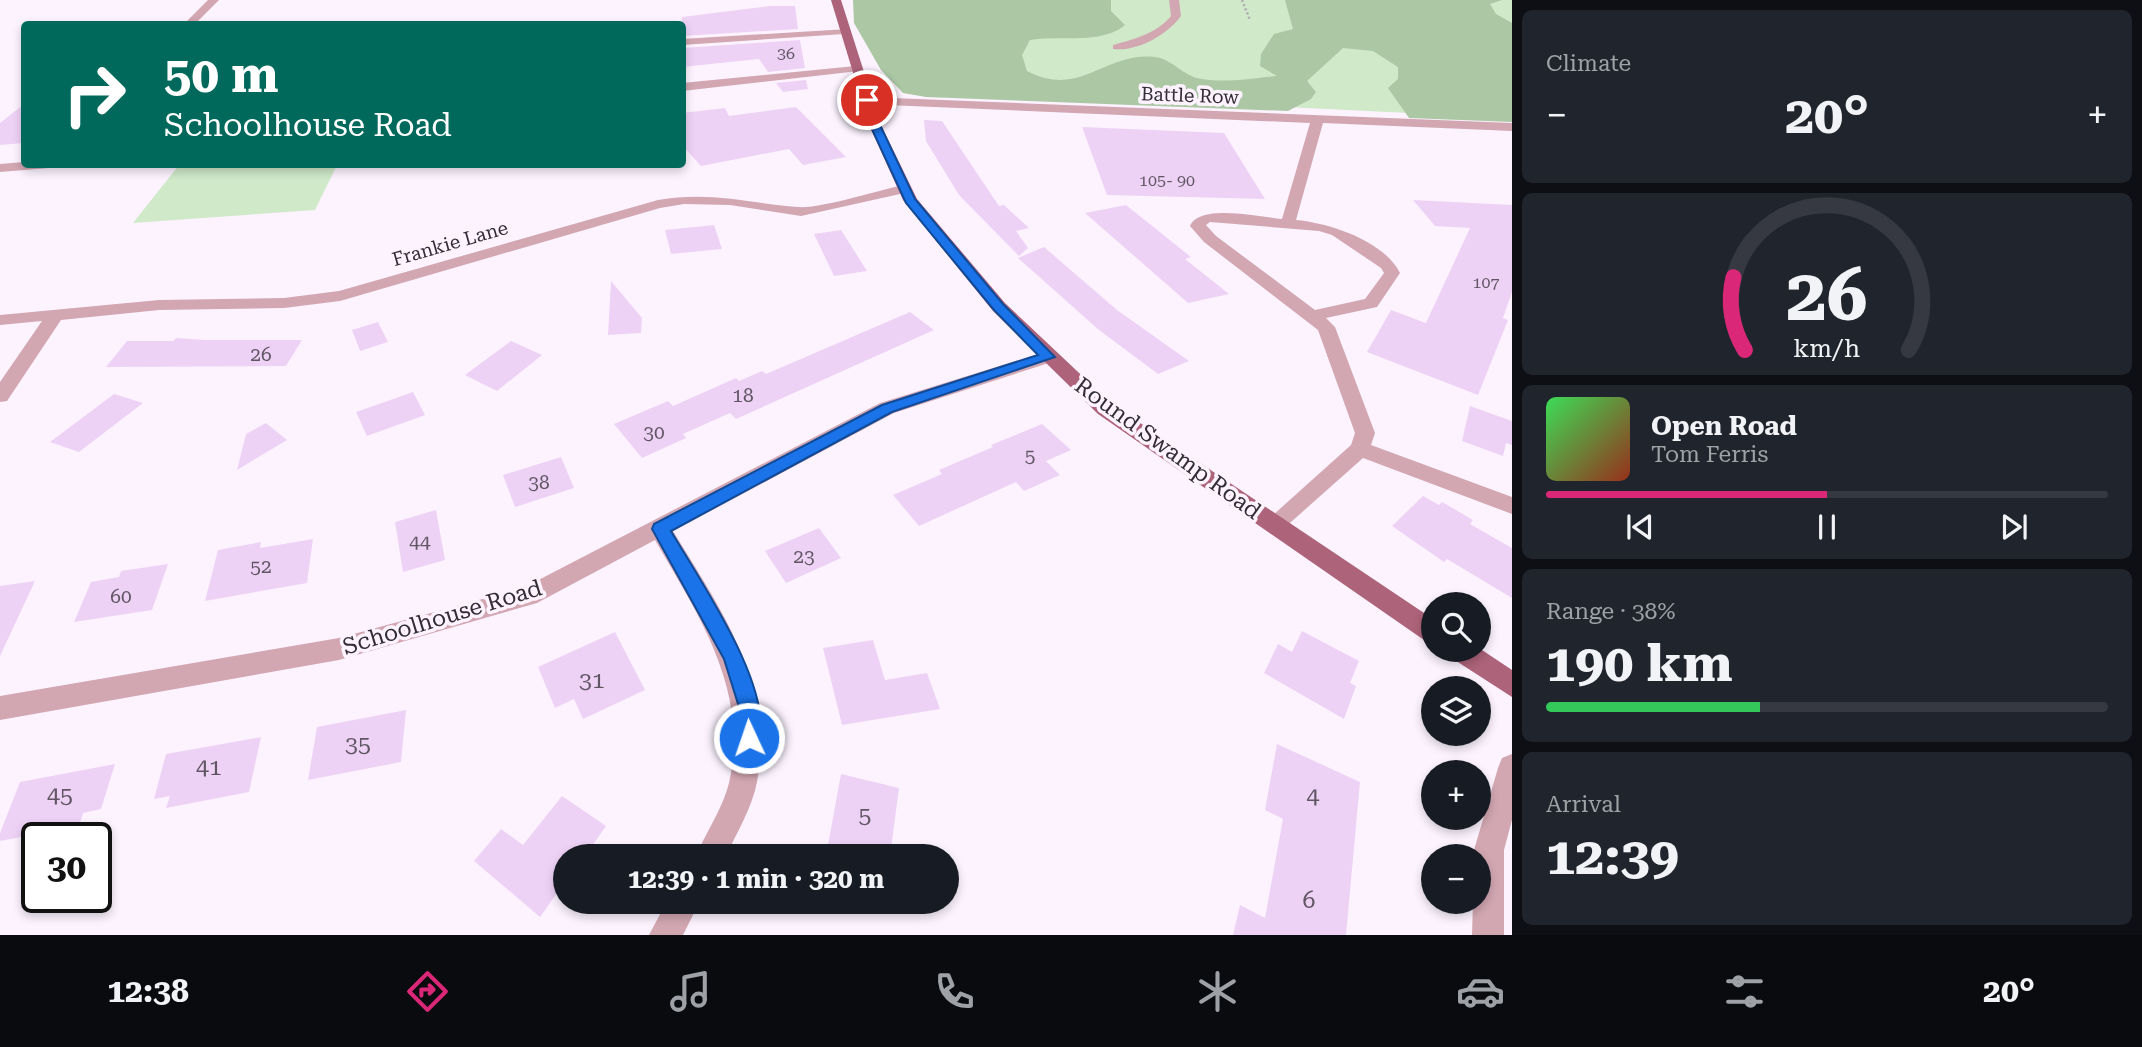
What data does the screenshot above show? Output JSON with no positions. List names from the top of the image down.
{
  "streets": {
    "main road": ["Round Swamp Road"],
    "street": ["Battle Row", "Frankie Lane", "Schoolhouse Road"]
  },
  "crossings": [
    ["Battle Row", "Round Swamp Road"],
    ["Frankie Lane", "Round Swamp Road"],
    ["Round Swamp Road", "Schoolhouse Road"]
  ],
  "house_numbers": [
    "36",
    "105- 90",
    "107",
    "26",
    "18",
    "30",
    "5",
    "38",
    "44",
    "23",
    "52",
    "60",
    "31",
    "35",
    "41",
    "45",
    "4",
    "5",
    "6"
  ],
  "page": {
    "tile": [
      "Climate",
      ["Range · 38%", "190 km"],
      ["Arrival", "12:39"]
    ],
    "turn": ["50 m", "Schoolhouse Road"],
    "heat": ["−", "20°", "+"],
    "song": ["Open Road", "Tom Ferris"],
    "map_buttons": ["+", "−"],
    "limit": "30",
    "trip": "12:39 · 1 min · 320 m",
    "tabs": ["12:38", "20°"],
    "gauge": ["26", "km/h"]
  }
}
